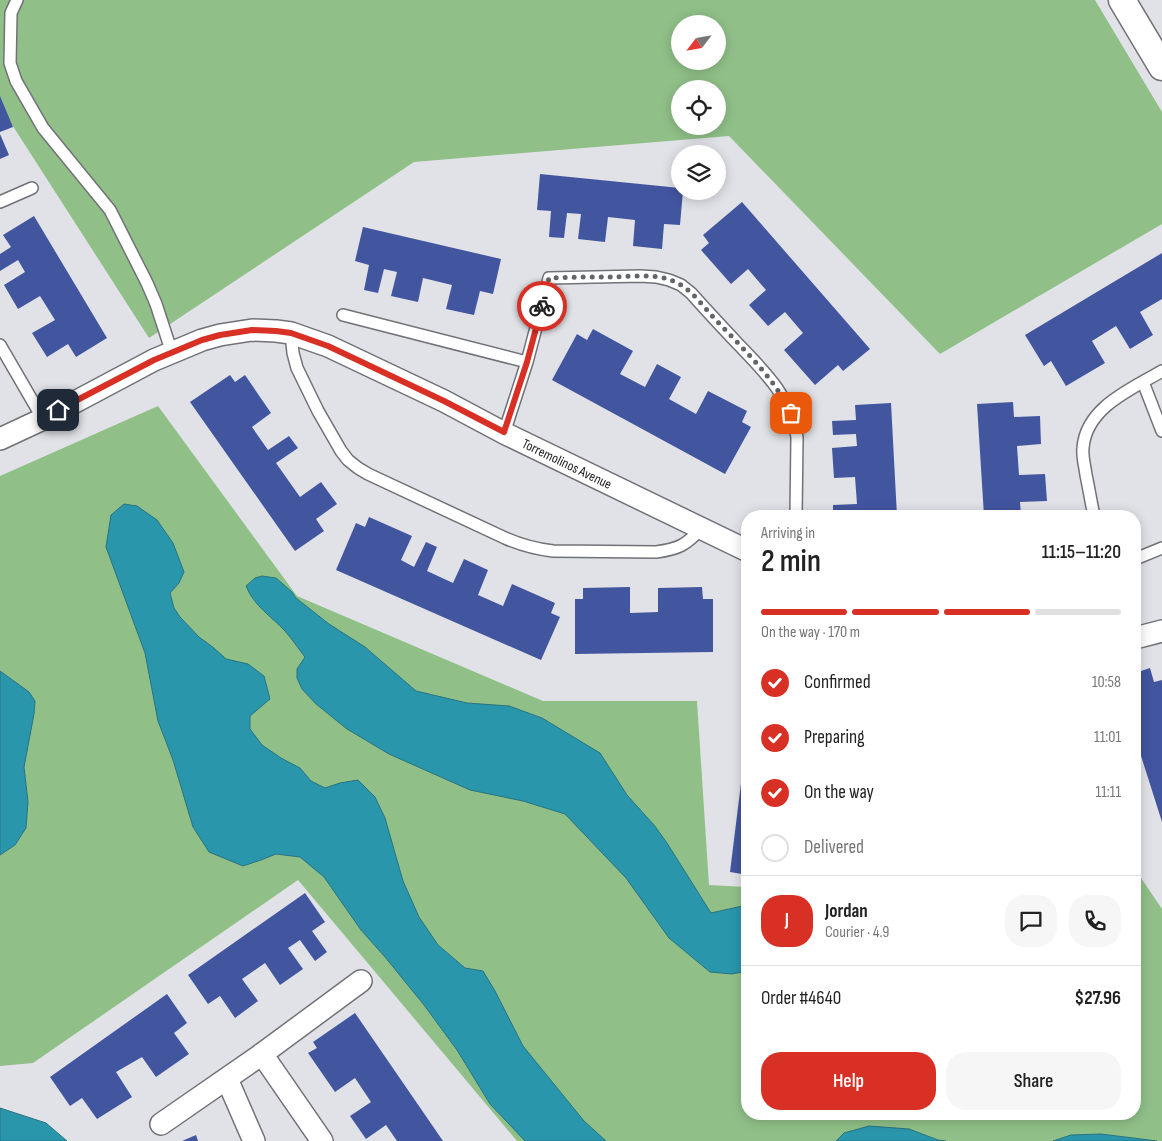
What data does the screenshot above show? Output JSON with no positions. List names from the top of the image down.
{
  "streets": {
    "street": ["Torremolinos Avenue"]
  },
  "north": "bottom left",
  "page": {
    "heading": ["2 min", "Arriving in", "11:15–11:20"],
    "panel": [
      "Jordan",
      "Courier · 4.9",
      "Order #4640",
      "$27.96"
    ],
    "bar": "On the way · 170 m",
    "list": [
      ["Confirmed", "10:58"],
      ["Preparing", "11:01"],
      ["On the way", "11:11"],
      "Delivered"
    ],
    "round": "J",
    "buttons": ["Help", "Share"]
  }
}
